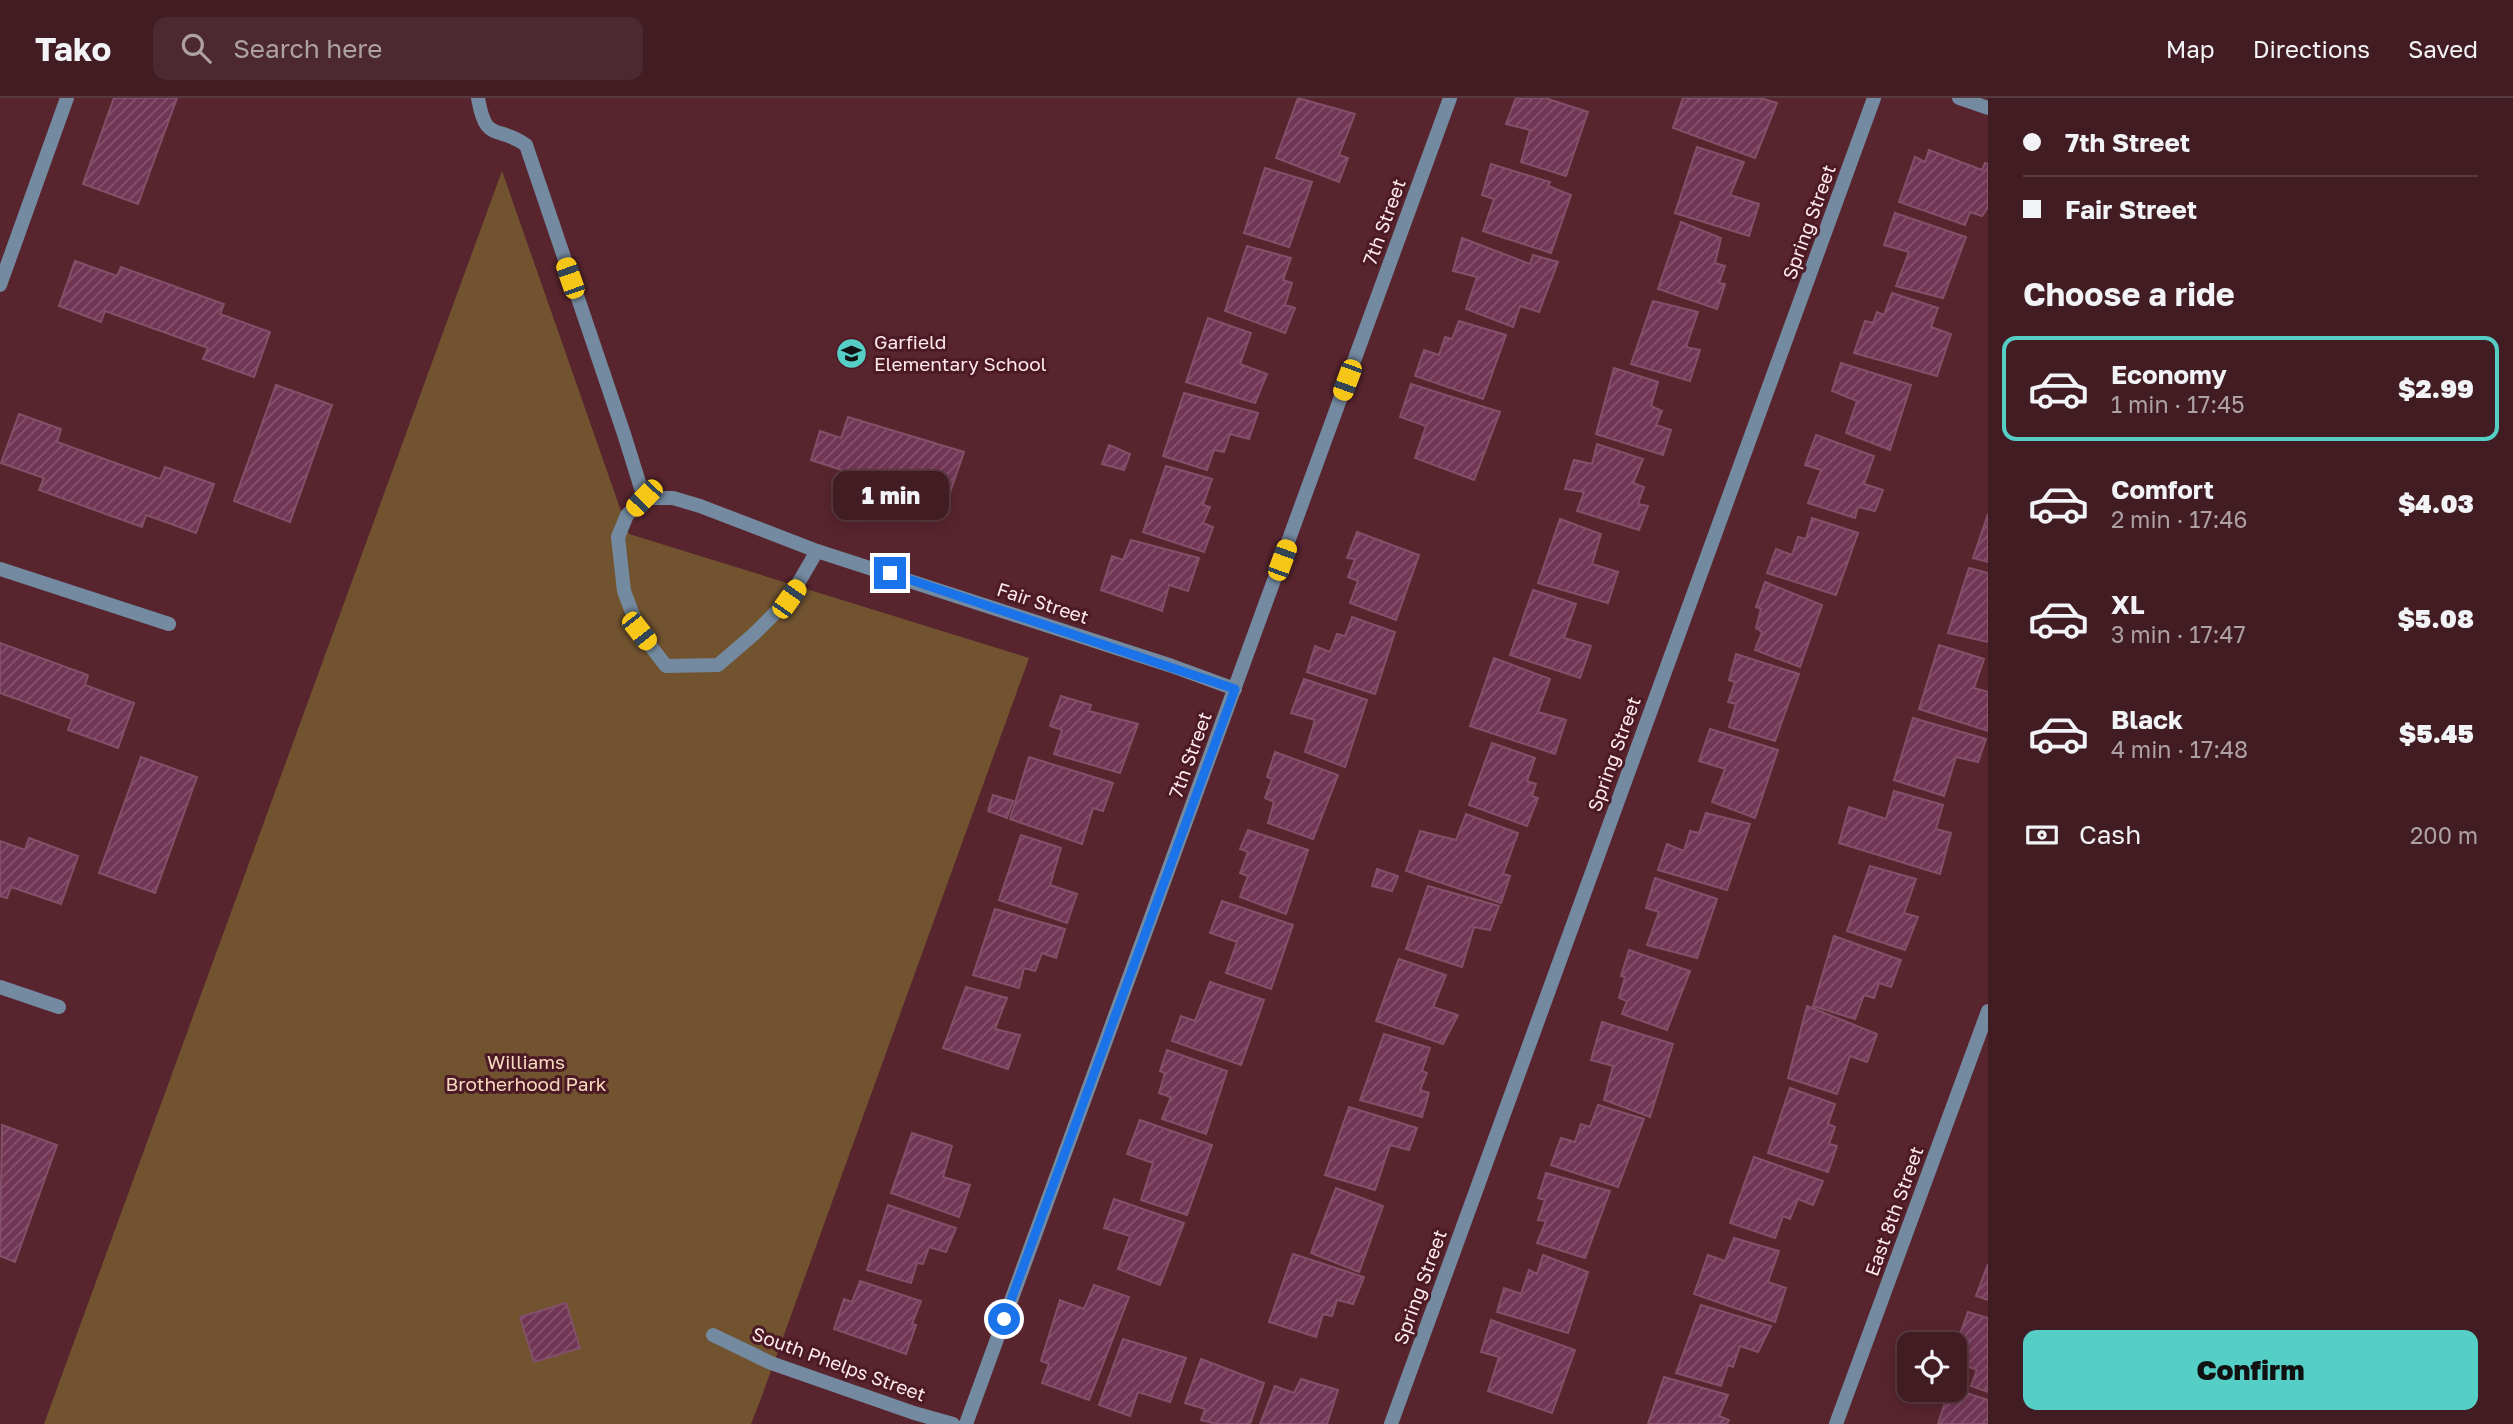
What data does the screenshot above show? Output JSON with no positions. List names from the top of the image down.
{
  "streets": {
    "street": [
      "7th Street",
      "Spring Street",
      "Fair Street",
      "East 8th Street",
      "South Phelps Street"
    ]
  },
  "crossings": [
    ["7th Street", "Fair Street"]
  ],
  "parks": ["Williams Brotherhood Park"],
  "places": {
    "school or university": ["Garfield Elementary School"]
  },
  "page": {
    "header": "Tako",
    "search": "Search here",
    "nav": ["Map", "Directions", "Saved"],
    "banner": ["7th Street", "Fair Street"],
    "heading": "Choose a ride",
    "list": [
      {
        "name": "Economy",
        "note": "1 min · 17:45",
        "value": "$2.99"
      },
      {
        "name": "Comfort",
        "note": "2 min · 17:46",
        "value": "$4.03"
      },
      {
        "name": "XL",
        "note": "3 min · 17:47",
        "value": "$5.08"
      },
      {
        "name": "Black",
        "note": "4 min · 17:48",
        "value": "$5.45"
      }
    ],
    "bubble": "1 min",
    "pay": ["Cash", "200 m"],
    "buttons": "Confirm"
  }
}
